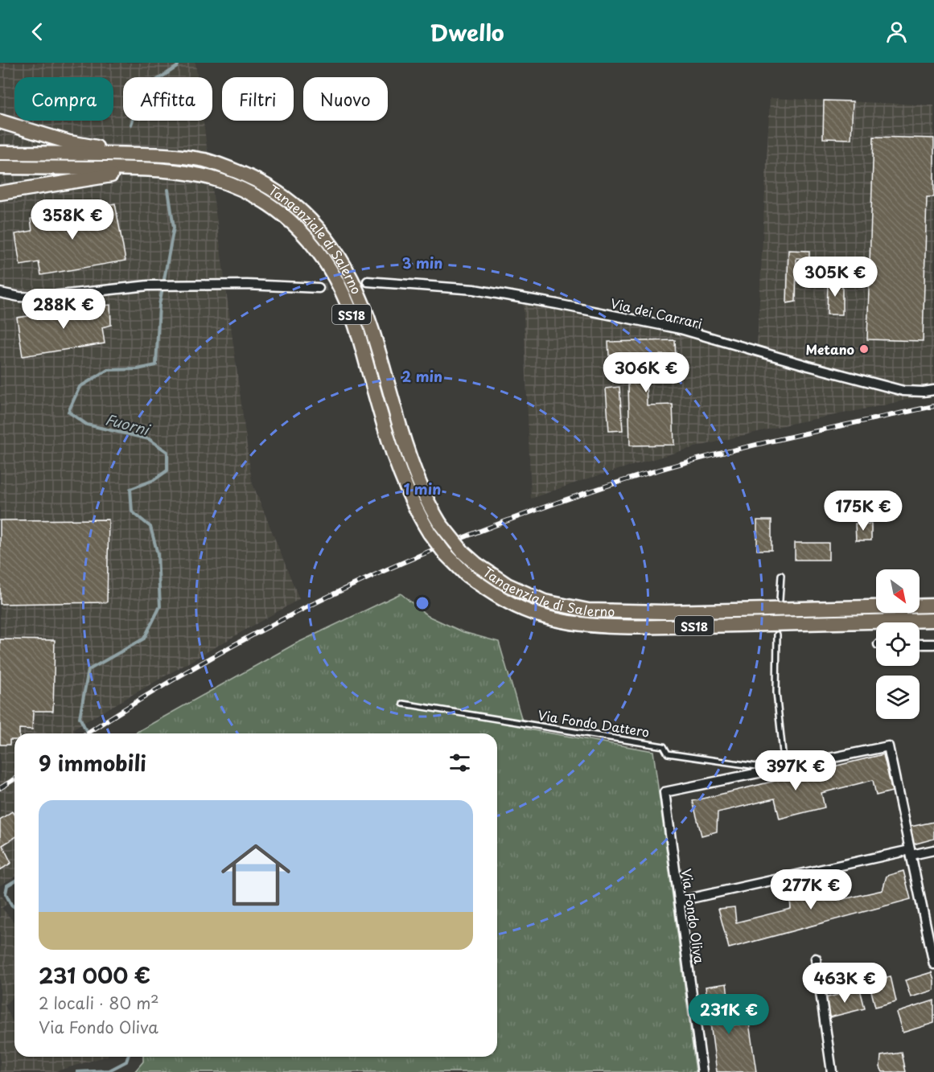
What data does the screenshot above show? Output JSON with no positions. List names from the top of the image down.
{
  "streets": {
    "highway": ["Tangenziale di Salerno", "SS18"],
    "street": ["Via dei Carrari", "Via Fondo Dattero", "Via Fondo Oliva"]
  },
  "crossings": [
    ["Via Fondo Dattero", "Via Fondo Oliva"]
  ],
  "water": ["Fuorni"],
  "places": ["Metano"],
  "north": "bottom right",
  "page": {
    "header": "Dwello",
    "chip": [
      "Compra",
      "Affitta",
      "Filtri",
      "Nuovo"
    ],
    "price": [
      "358K €",
      "305K €",
      "288K €",
      "306K €",
      "175K €",
      "397K €",
      "277K €",
      "463K €",
      "231K €"
    ],
    "heading": "9 immobili",
    "list": [
      {
        "name": "231 000 €",
        "note": "2 locali · 80 m² · Via Fondo Oliva"
      }
    ]
  },
  "rings": ["3 min", "2 min", "1 min"]
}
